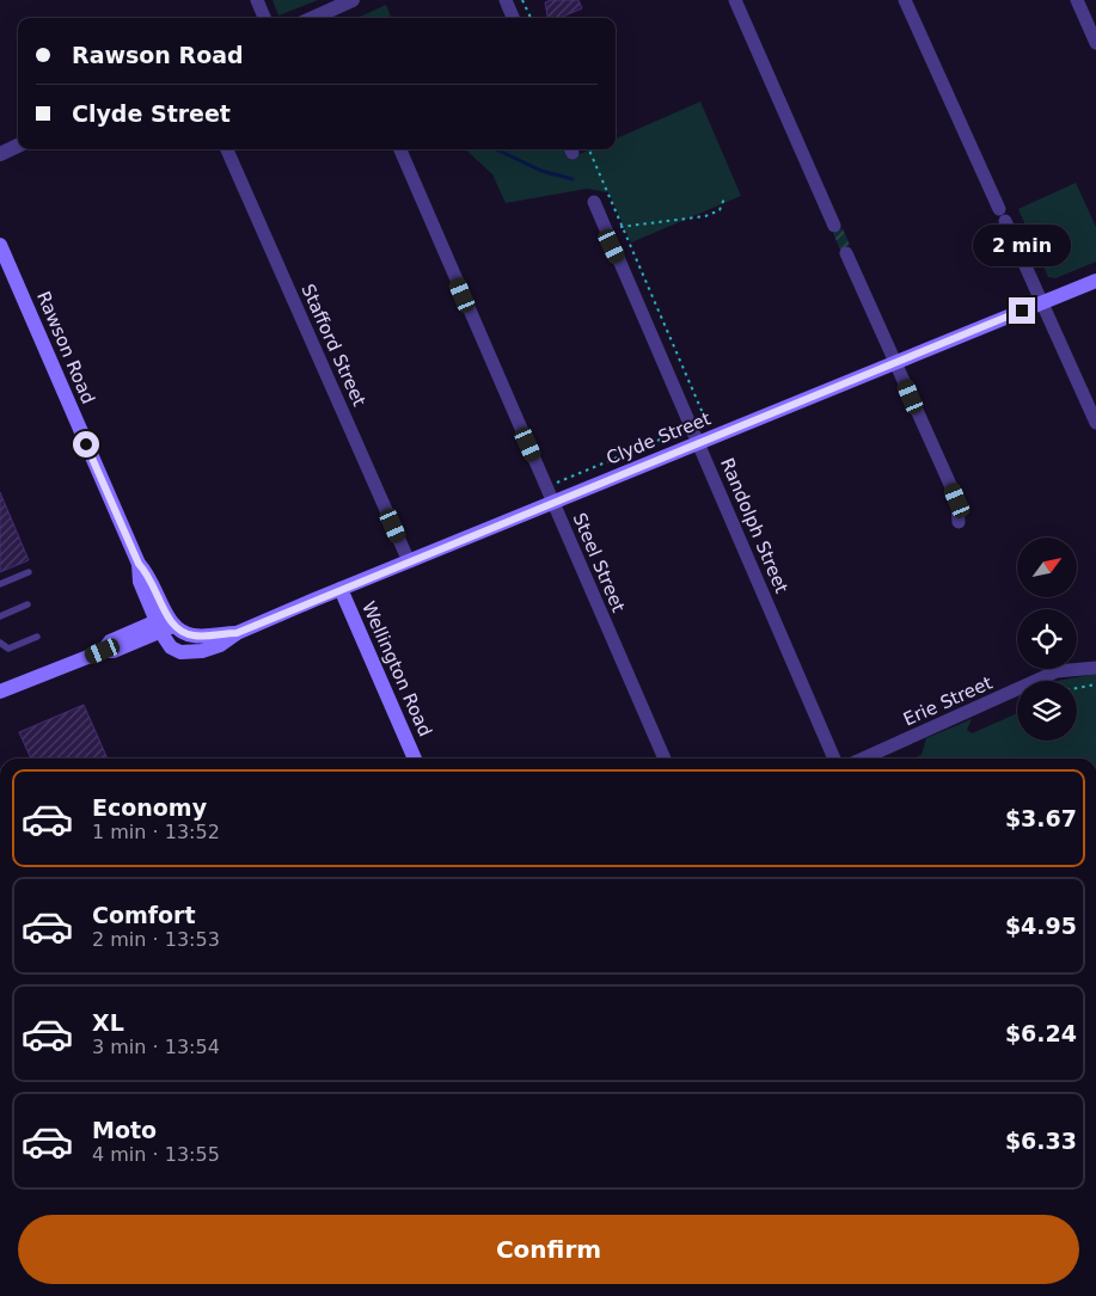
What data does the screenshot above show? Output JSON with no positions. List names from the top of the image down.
{
  "streets": {
    "main road": ["Rawson Road", "Clyde Street", "Wellington Road"],
    "street": [
      "Stafford Street",
      "Randolph Street",
      "Steel Street",
      "Erie Street"
    ]
  },
  "crossings": [
    ["Stafford Street", "Clyde Street"],
    ["Rawson Road", "Clyde Street"],
    ["Clyde Street", "Randolph Street"],
    ["Clyde Street", "Steel Street"],
    ["Clyde Street", "Wellington Road"]
  ],
  "north": "top right",
  "page": {
    "banner": ["Rawson Road", "Clyde Street"],
    "bubble": "2 min",
    "list": [
      {
        "name": "Economy",
        "note": "1 min · 13:52",
        "value": "$3.67"
      },
      {
        "name": "Comfort",
        "note": "2 min · 13:53",
        "value": "$4.95"
      },
      {
        "name": "XL",
        "note": "3 min · 13:54",
        "value": "$6.24"
      },
      {
        "name": "Moto",
        "note": "4 min · 13:55",
        "value": "$6.33"
      }
    ],
    "buttons": "Confirm"
  }
}
